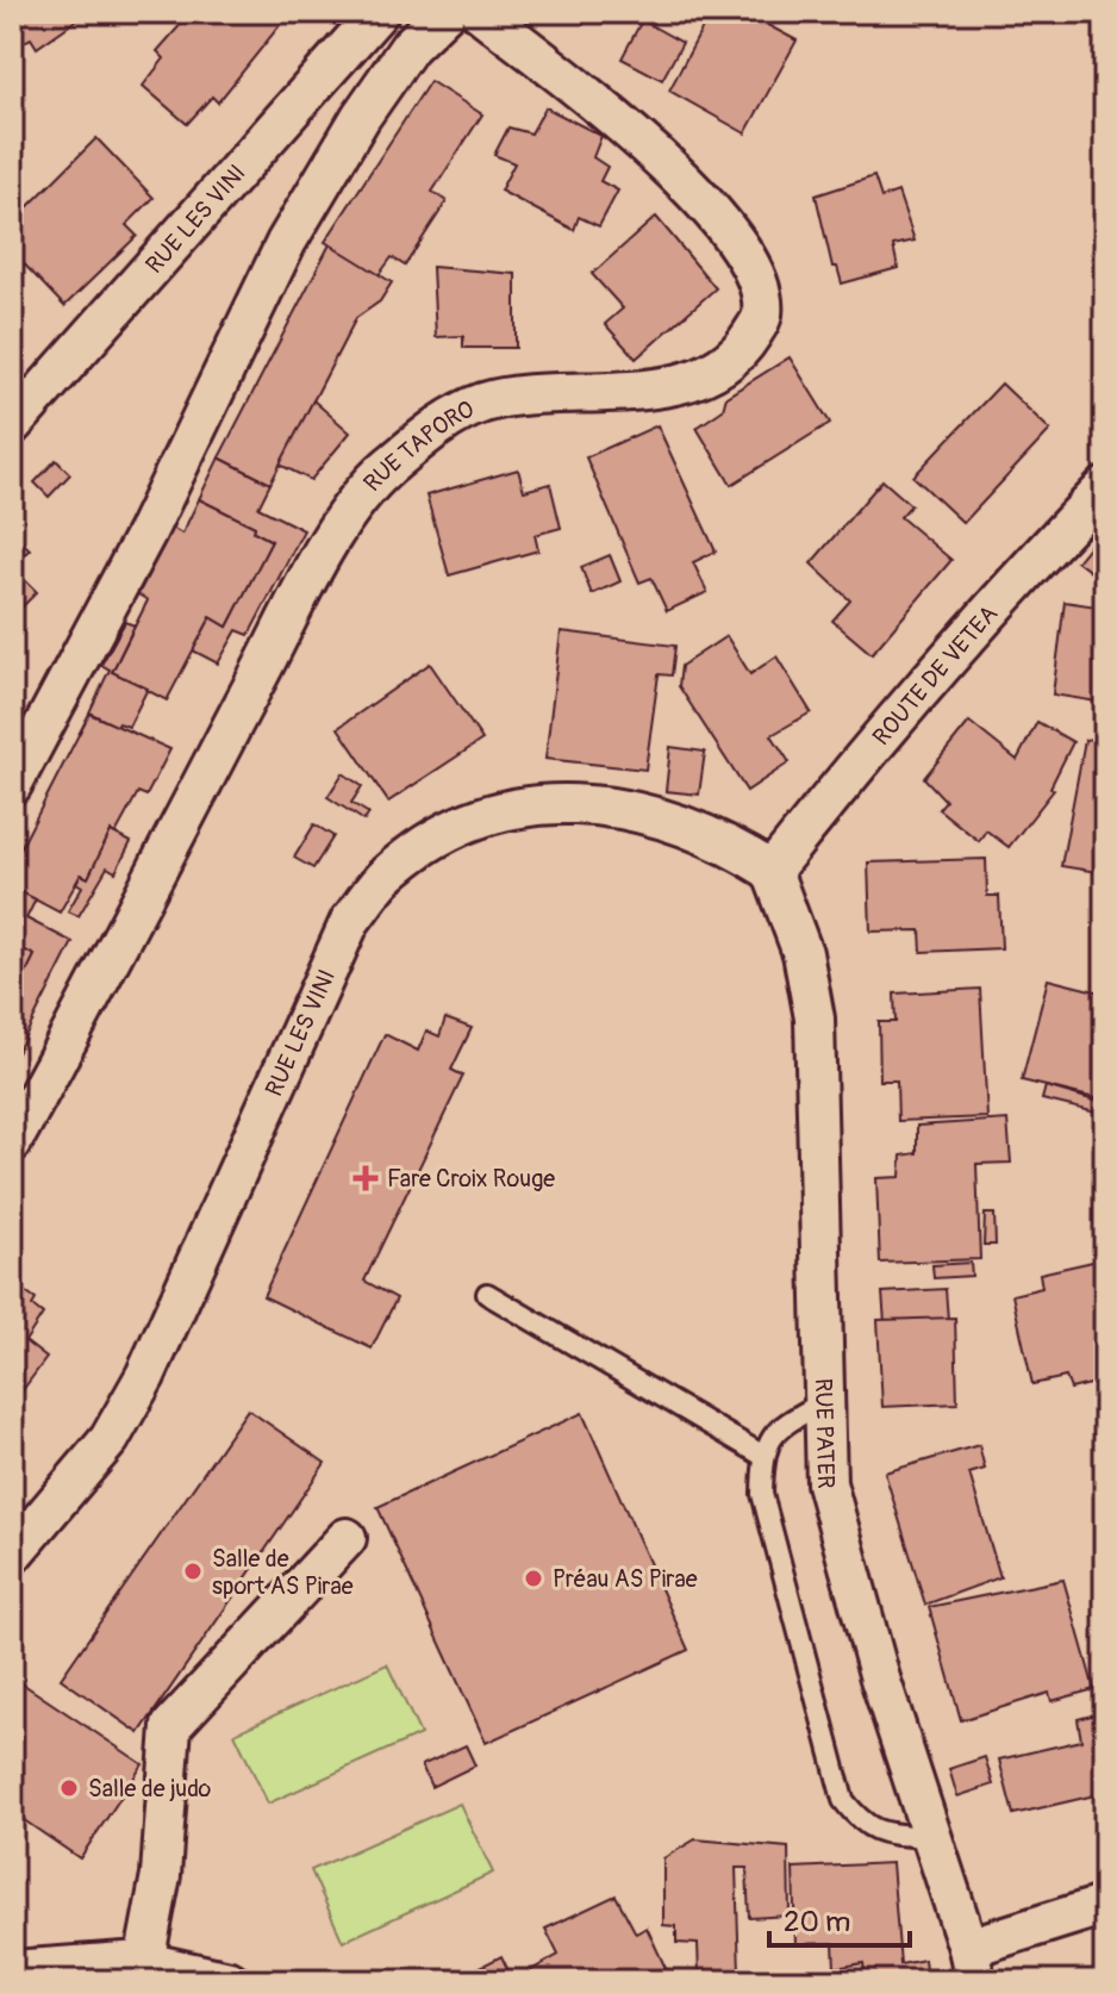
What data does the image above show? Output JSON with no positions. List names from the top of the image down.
{
  "streets": {
    "street": [
      "RUE LES VINI",
      "RUE TAPORO",
      "ROUTE DE VETEA",
      "RUE PATER"
    ]
  },
  "crossings": [
    ["RUE LES VINI", "ROUTE DE VETEA"],
    ["RUE LES VINI", "RUE PATER"],
    ["ROUTE DE VETEA", "RUE PATER"]
  ],
  "places": {
    "health": ["Fare Croix Rouge"],
    "other": ["Salle de sport AS Pirae", "Préau AS Pirae", "Salle de judo"]
  },
  "scale_bar": "20 m"
}
